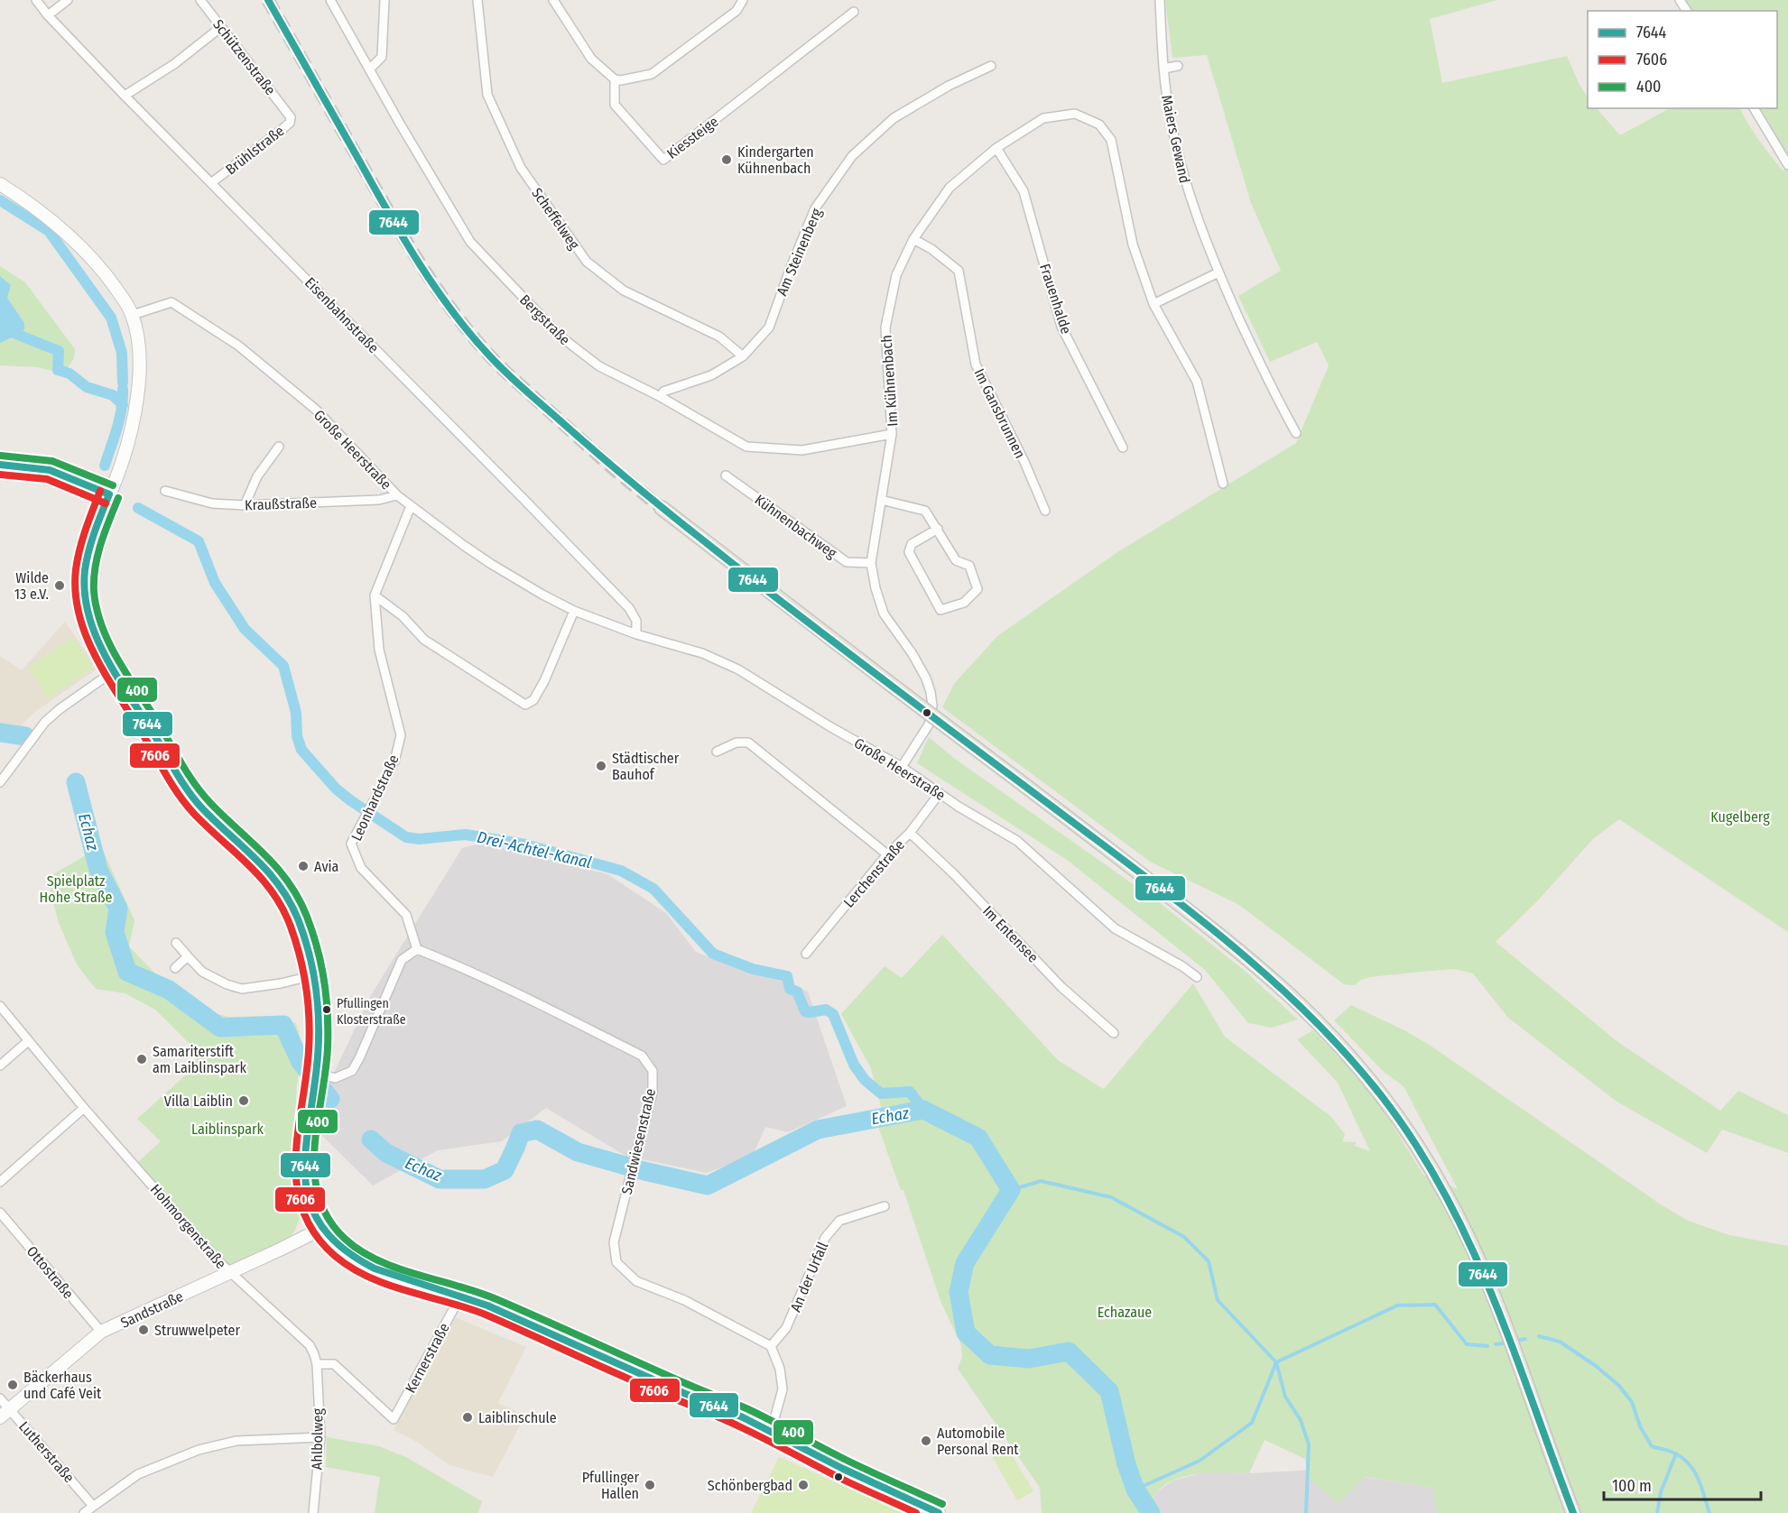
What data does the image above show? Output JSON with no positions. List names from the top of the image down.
{
  "streets": {
    "main road": ["Sandstraße"],
    "street": [
      "Schützenstraße",
      "Kiessteige",
      "Maiers Gewand",
      "Brühlstraße",
      "Scheffelweg",
      "Am Steinenberg",
      "Frauenhalde",
      "Eisenbahnstraße",
      "Bergstraße",
      "Im Kühnenbach",
      "Im Gansbrunnen",
      "Große Heerstraße",
      "Kraußstraße",
      "Kühnenbachweg",
      "Leonhardstraße",
      "Lerchenstraße",
      "Im Entensee",
      "Sandwiesenstraße",
      "Hohmorgenstraße",
      "Ottostraße",
      "An der Urfall",
      "Kernerstraße",
      "Ahlbolweg",
      "Lutherstraße"
    ]
  },
  "crossings": [
    ["Schützenstraße", "Brühlstraße"],
    ["Brühlstraße", "Eisenbahnstraße"],
    ["Scheffelweg", "Am Steinenberg"],
    ["Am Steinenberg", "Bergstraße"],
    ["Frauenhalde", "Im Kühnenbach"],
    ["Eisenbahnstraße", "Große Heerstraße"],
    ["Bergstraße", "Im Kühnenbach"],
    ["Im Kühnenbach", "Im Gansbrunnen"],
    ["Im Kühnenbach", "Große Heerstraße"],
    ["Im Kühnenbach", "Kühnenbachweg"],
    ["Große Heerstraße", "Kraußstraße"],
    ["Große Heerstraße", "Leonhardstraße"],
    ["Große Heerstraße", "Lerchenstraße"],
    ["Leonhardstraße", "Sandwiesenstraße"],
    ["Lerchenstraße", "Im Entensee"],
    ["Sandwiesenstraße", "An der Urfall"],
    ["Hohmorgenstraße", "Sandstraße"],
    ["Hohmorgenstraße", "Kernerstraße"],
    ["Hohmorgenstraße", "Ahlbolweg"],
    ["Ottostraße", "Sandstraße"],
    ["Sandstraße", "Lutherstraße"],
    ["Kernerstraße", "Ahlbolweg"]
  ],
  "water": ["Echaz", "Drei-Achtel-Kanal"],
  "parks": [
    "Kugelberg",
    "Spielplatz Hohe Straße",
    "Laiblinspark",
    "Echazaue"
  ],
  "places": [
    "Kindergarten Kühnenbach",
    "Wilde 13 e.V.",
    "Städtischer Bauhof",
    "Avia",
    "Pfullingen Klosterstraße",
    "Samariterstift am Laiblinspark",
    "Villa Laiblin",
    "Struwwelpeter",
    "Bäckerhaus und Café Veit",
    "Laiblinschule",
    "Automobile Personal Rent",
    "Pfullinger Hallen",
    "Schönbergbad"
  ],
  "lines": ["transit line 7644", "transit line 400", "transit line 7606"],
  "legend": ["7644", "7606", "400"],
  "scale_bar": "100 m"
}
